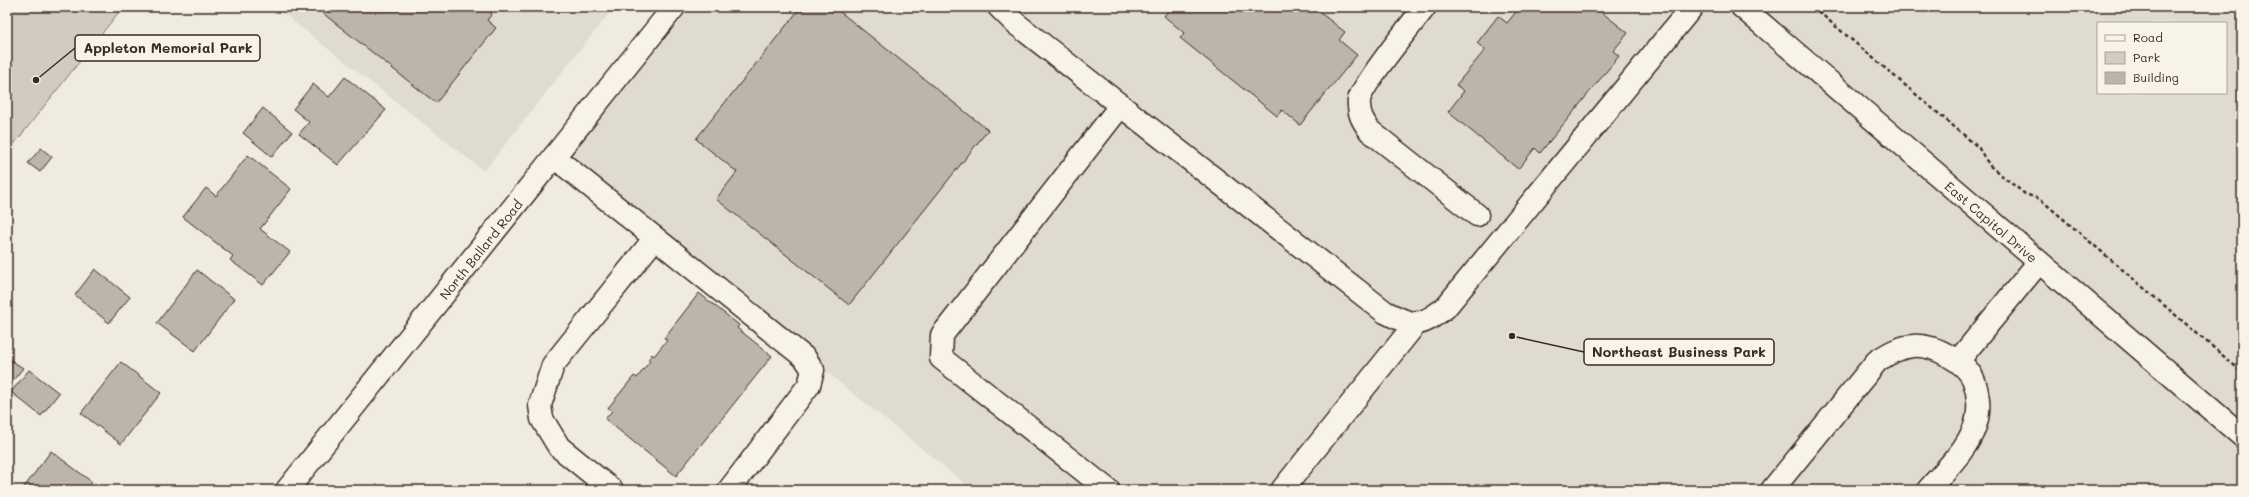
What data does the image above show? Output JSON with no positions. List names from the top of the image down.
{
  "streets": {
    "street": ["East Capitol Drive", "North Ballard Road"]
  },
  "places": ["Appleton Memorial Park", "Northeast Business Park"],
  "legend": ["Road", "Park", "Building"]
}
